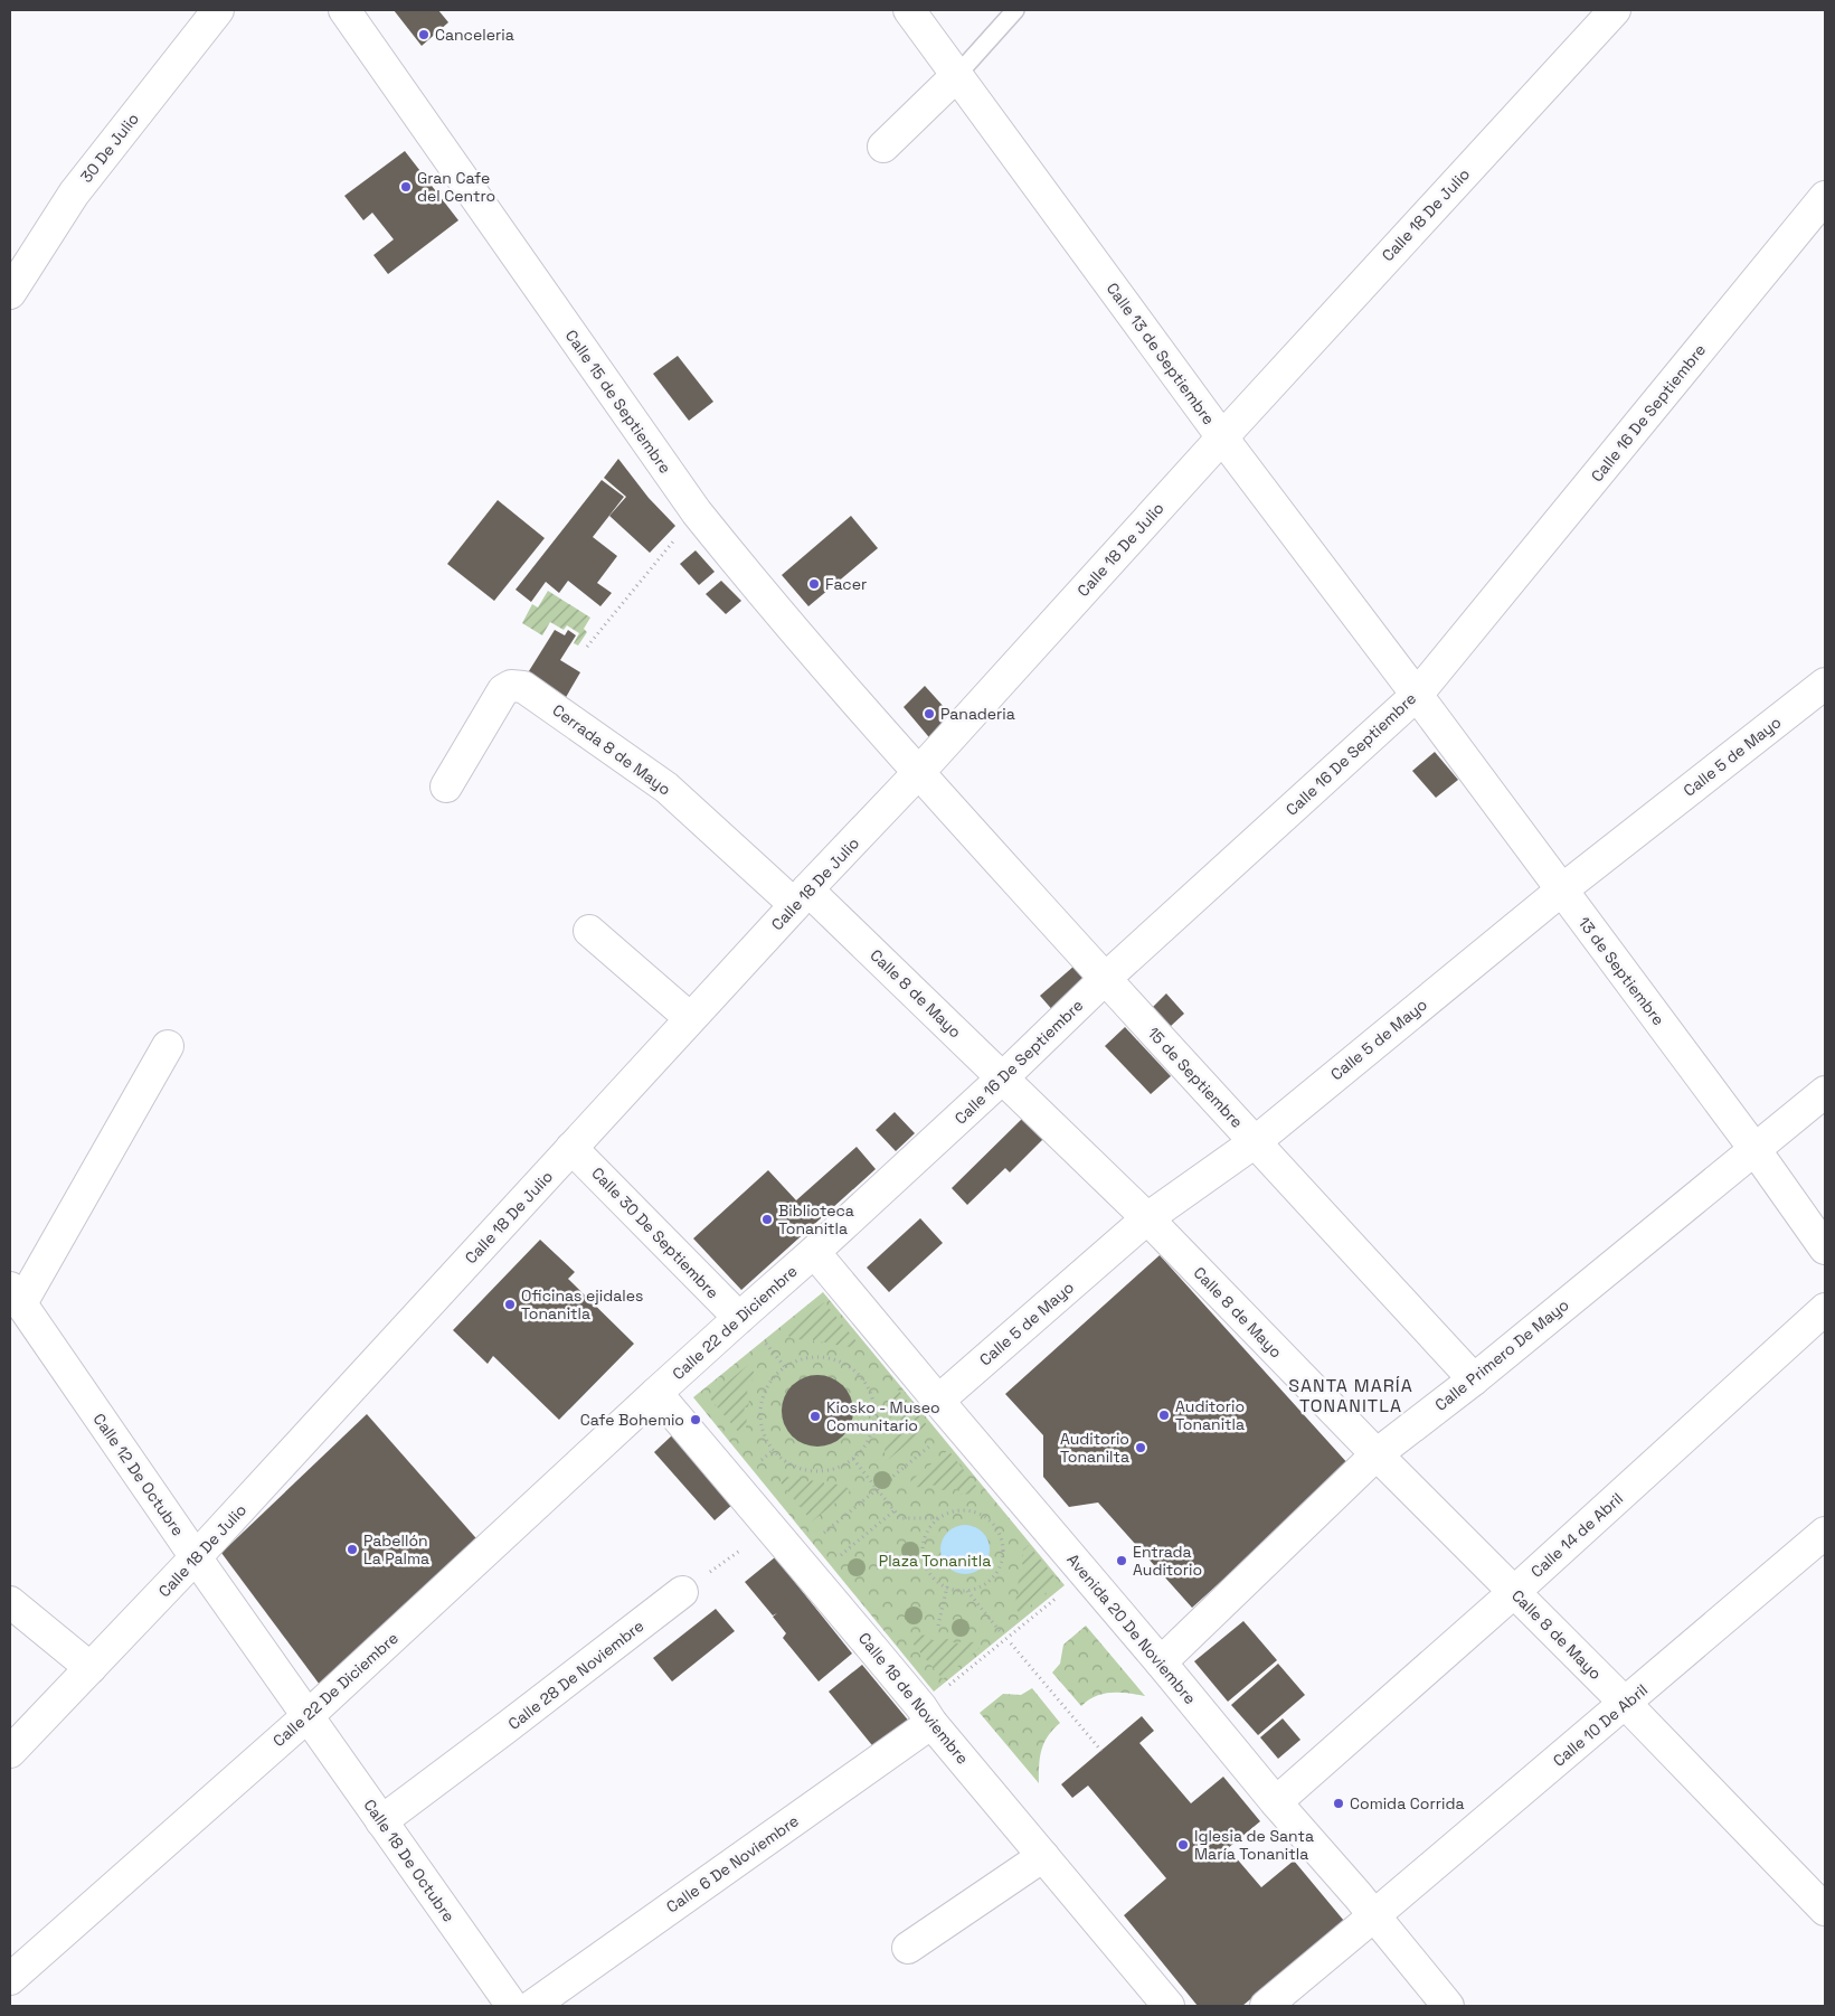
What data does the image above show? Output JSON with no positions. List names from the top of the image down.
{
  "streets": {
    "street": [
      "30 De Julio",
      "Calle 18 De Julio",
      "Calle 13 de Septiembre",
      "Calle 15 de Septiembre",
      "Calle 16 De Septiembre",
      "Cerrada 8 de Mayo",
      "Calle 5 de Mayo",
      "13 de Septiembre",
      "Calle 8 de Mayo",
      "15 de Septiembre",
      "Calle 30 De Septiembre",
      "Calle 22 de Diciembre",
      "Calle Primero De Mayo",
      "Calle 12 De Octubre",
      "Calle 14 de Abril",
      "Avenida 20 De Noviembre",
      "Calle 28 De Noviembre",
      "Calle 22 De Diciembre",
      "Calle 18 de Noviembre",
      "Calle 10 De Abril",
      "Calle 18 De Octubre",
      "Calle 6 De Noviembre"
    ]
  },
  "crossings": [
    ["Calle 18 De Julio", "Calle 13 de Septiembre"],
    ["Calle 18 De Julio", "Calle 15 de Septiembre"],
    ["Calle 18 De Julio", "Cerrada 8 de Mayo"],
    ["Calle 18 De Julio", "Calle 8 de Mayo"],
    ["Calle 18 De Julio", "15 de Septiembre"],
    ["Calle 18 De Julio", "Calle 30 De Septiembre"],
    ["Calle 18 De Julio", "Calle 12 De Octubre"],
    ["Calle 13 de Septiembre", "Calle 16 De Septiembre"],
    ["Calle 13 de Septiembre", "13 de Septiembre"],
    ["Calle 15 de Septiembre", "15 de Septiembre"],
    ["Calle 16 De Septiembre", "13 de Septiembre"],
    ["Calle 16 De Septiembre", "Calle 8 de Mayo"],
    ["Calle 16 De Septiembre", "15 de Septiembre"],
    ["Calle 16 De Septiembre", "Calle 22 de Diciembre"],
    ["Calle 16 De Septiembre", "Avenida 20 De Noviembre"],
    ["Cerrada 8 de Mayo", "Calle 8 de Mayo"],
    ["Calle 5 de Mayo", "13 de Septiembre"],
    ["Calle 5 de Mayo", "Calle 8 de Mayo"],
    ["Calle 5 de Mayo", "15 de Septiembre"],
    ["Calle 5 de Mayo", "Avenida 20 De Noviembre"],
    ["13 de Septiembre", "Calle Primero De Mayo"],
    ["Calle 8 de Mayo", "Calle Primero De Mayo"],
    ["Calle 8 de Mayo", "Calle 14 de Abril"],
    ["Calle 8 de Mayo", "Calle 10 De Abril"],
    ["15 de Septiembre", "Calle Primero De Mayo"],
    ["Calle 30 De Septiembre", "Calle 22 de Diciembre"],
    ["Calle 22 de Diciembre", "Avenida 20 De Noviembre"],
    ["Calle 22 de Diciembre", "Calle 22 De Diciembre"],
    ["Calle 22 de Diciembre", "Calle 18 de Noviembre"],
    ["Calle Primero De Mayo", "Avenida 20 De Noviembre"],
    ["Calle 12 De Octubre", "Calle 22 De Diciembre"],
    ["Calle 12 De Octubre", "Calle 18 De Octubre"],
    ["Calle 14 de Abril", "Avenida 20 De Noviembre"],
    ["Avenida 20 De Noviembre", "Calle 10 De Abril"],
    ["Calle 28 De Noviembre", "Calle 18 De Octubre"],
    ["Calle 22 De Diciembre", "Calle 18 de Noviembre"],
    ["Calle 22 De Diciembre", "Calle 18 De Octubre"],
    ["Calle 18 de Noviembre", "Calle 6 De Noviembre"]
  ],
  "districts": ["SANTA MARÍA TONANITLA"],
  "parks": ["Plaza Tonanitla"],
  "places": [
    "Canceleria",
    "Gran Cafe del Centro",
    "Facer",
    "Panaderia",
    "Biblioteca Tonanitla",
    "Oficinas ejidales Tonanitla",
    "Auditorio Tonanitla",
    "Kiosko - Museo Comunitario",
    "Cafe Bohemio",
    "Auditorio Tonanilta",
    "Pabellón La Palma",
    "Entrada Auditorio",
    "Comida Corrida",
    "Iglesia de Santa María Tonanitla"
  ]
}
